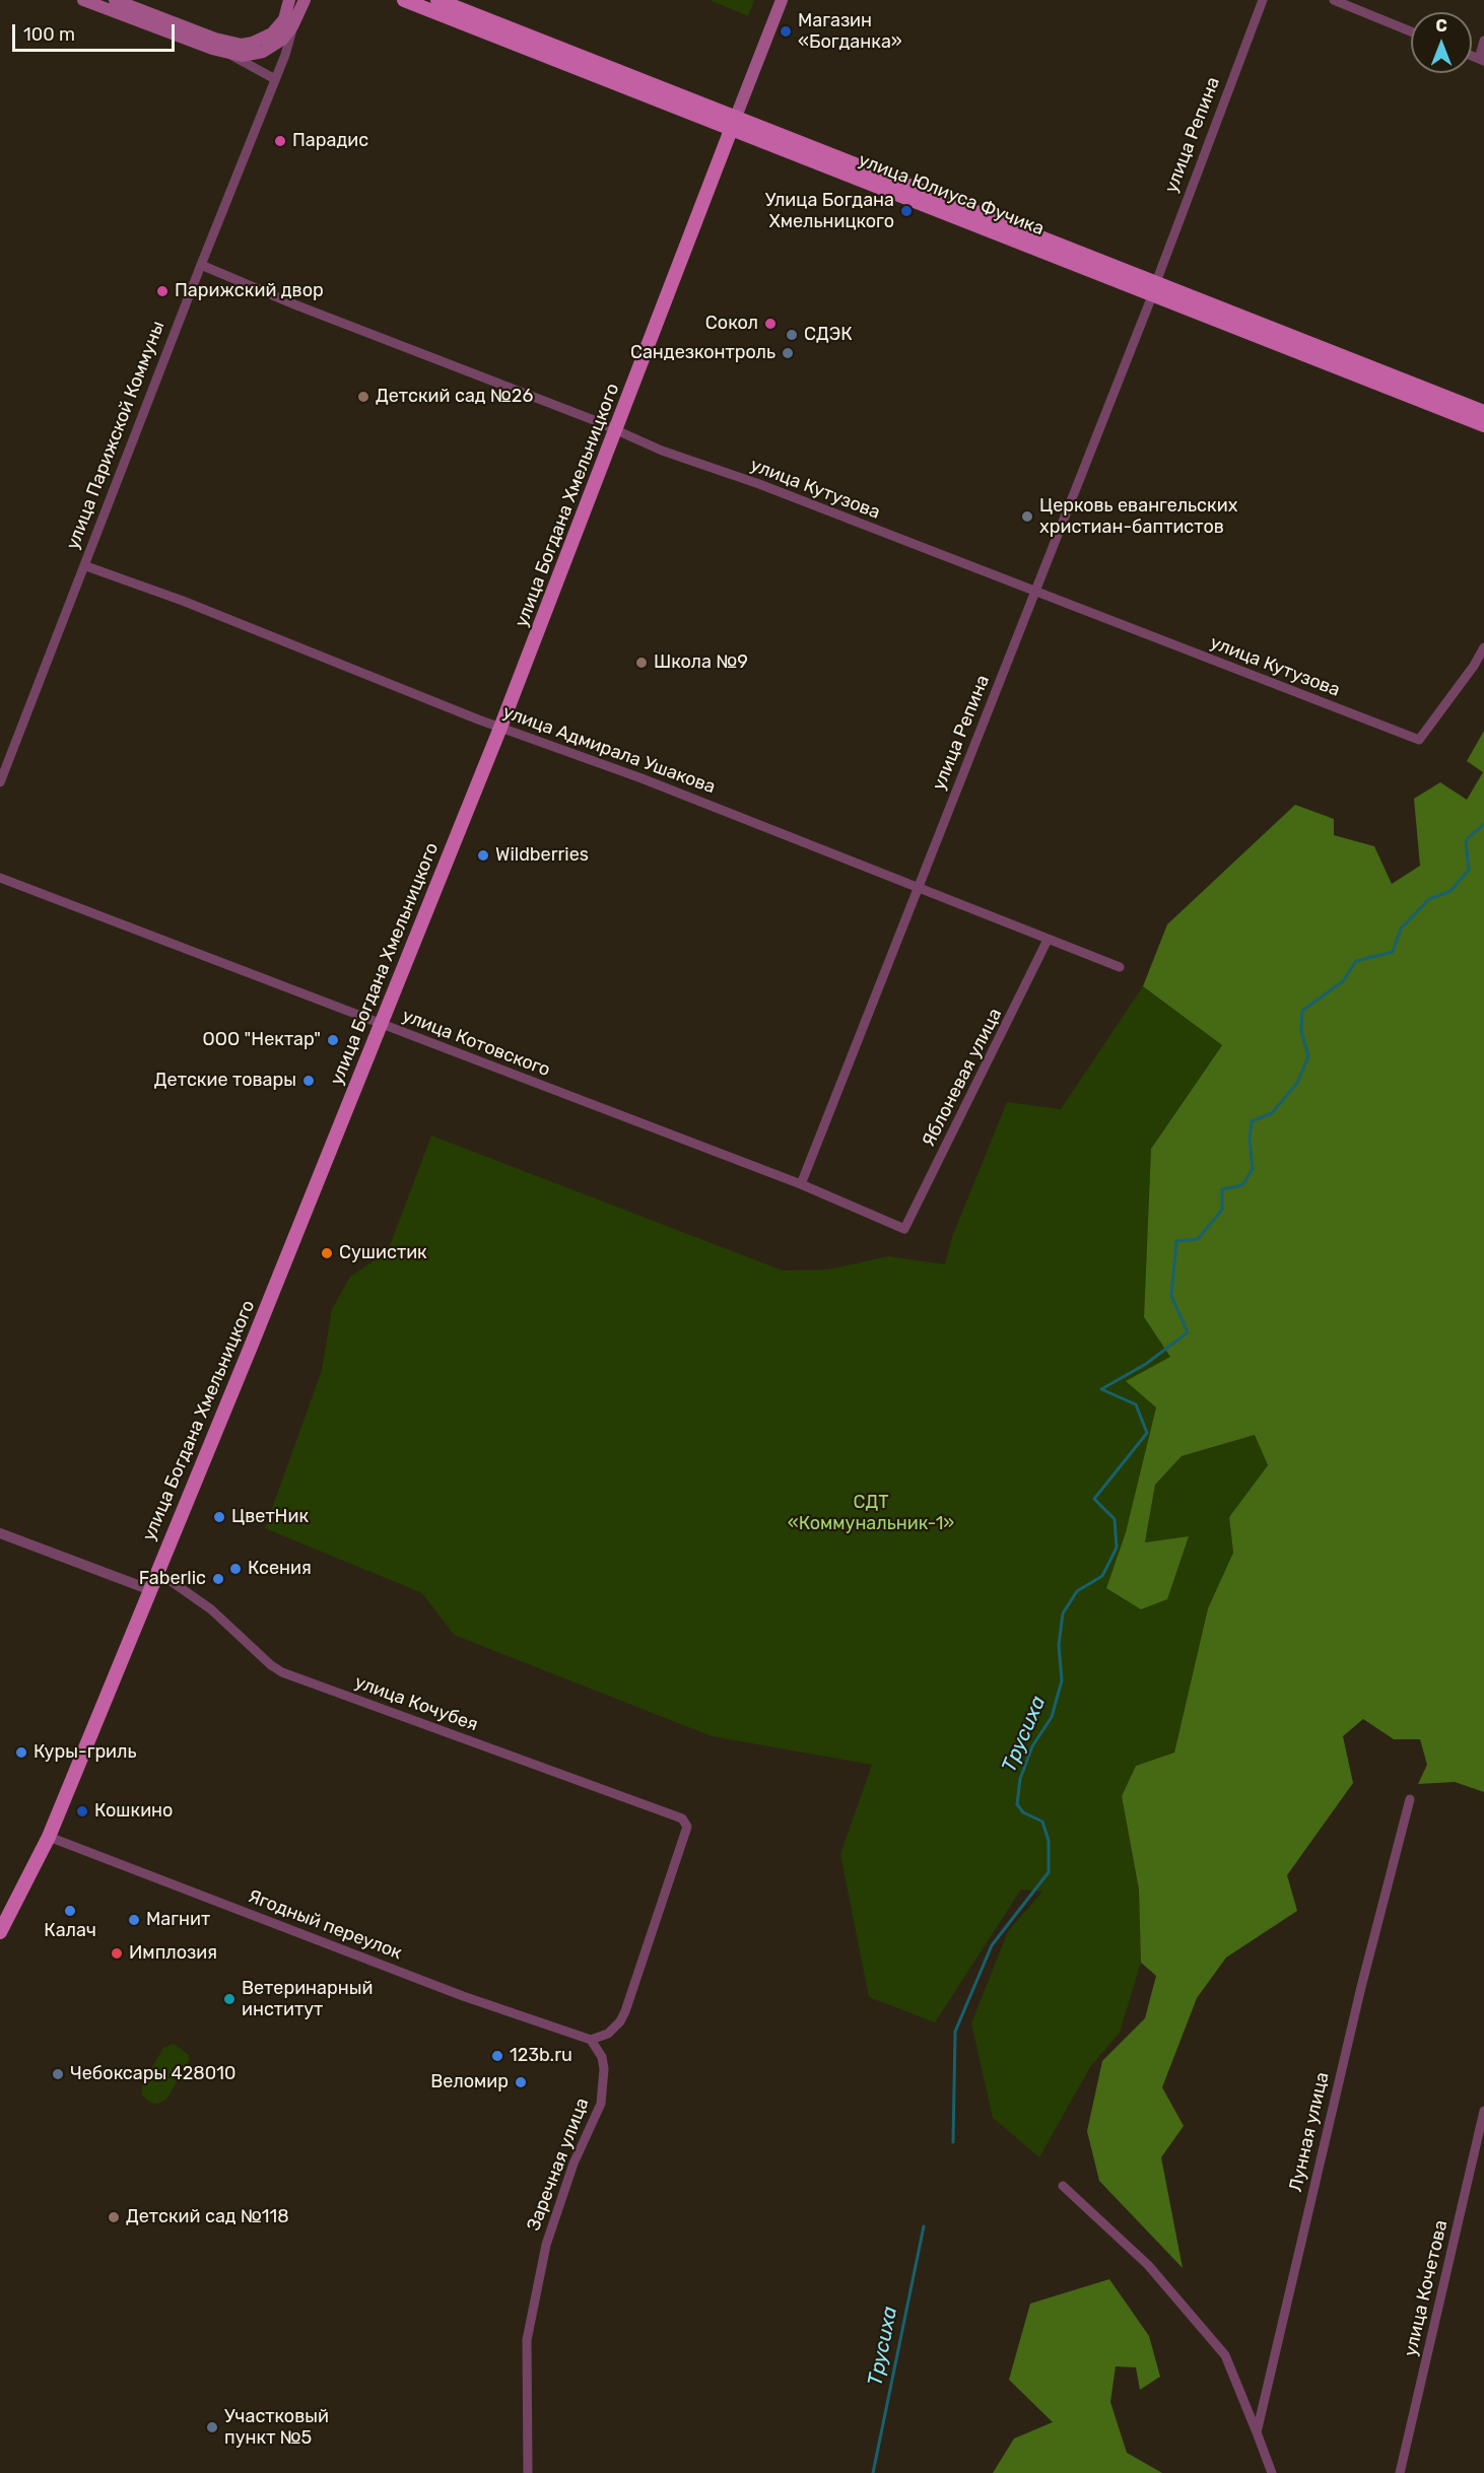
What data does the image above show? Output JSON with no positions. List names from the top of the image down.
{
  "streets": {
    "main road": ["улица Юлиуса Фучика", "улица Парижской Коммуны", "улица Богдана Хмельницкого"],
    "street": [
      "улица Репина",
      "улица Кутузова",
      "улица Адмирала Ушакова",
      "улица Котовского",
      "Яблоневая улица",
      "улица Кочубея",
      "Ягодный переулок",
      "Лунная улица",
      "Заречная улица",
      "улица Кочетова"
    ]
  },
  "crossings": [
    ["улица Репина", "улица Юлиуса Фучика"],
    ["улица Репина", "улица Кутузова"],
    ["улица Репина", "улица Адмирала Ушакова"],
    ["улица Репина", "улица Котовского"],
    ["улица Юлиуса Фучика", "улица Богдана Хмельницкого"],
    ["улица Парижской Коммуны", "улица Кутузова"],
    ["улица Парижской Коммуны", "улица Адмирала Ушакова"],
    ["улица Кутузова", "улица Богдана Хмельницкого"],
    ["улица Богдана Хмельницкого", "улица Адмирала Ушакова"],
    ["улица Богдана Хмельницкого", "улица Котовского"],
    ["улица Богдана Хмельницкого", "улица Кочубея"],
    ["улица Богдана Хмельницкого", "Ягодный переулок"],
    ["улица Адмирала Ушакова", "Яблоневая улица"],
    ["улица Котовского", "Яблоневая улица"],
    ["улица Кочубея", "Ягодный переулок"],
    ["улица Кочубея", "Заречная улица"],
    ["Ягодный переулок", "Заречная улица"]
  ],
  "water": ["Трусиха"],
  "parks": ["СДТ «Коммунальник-1»"],
  "places": [
    "Магазин «Богданка»",
    "Парадис",
    "Улица Богдана Хмельницкого",
    "Парижский двор",
    "Сокол",
    "СДЭК",
    "Сандезконтроль",
    "Детский сад №26",
    "Церковь евангельских христиан-баптистов",
    "Школа №9",
    "Wildberries",
    "ООО \"Нектар\"",
    "Детские товары",
    "Сушистик",
    "ЦветНик",
    "Ксения",
    "Faberlic",
    "Куры-гриль",
    "Кошкино",
    "Калач",
    "Магнит",
    "Имплозия",
    "Ветеринарный институт",
    "123b.ru",
    "Чебоксары 428010",
    "Веломир",
    "Детский сад №118",
    "Участковый пункт №5"
  ],
  "scale_bar": "100 m",
  "north": "top"
}
